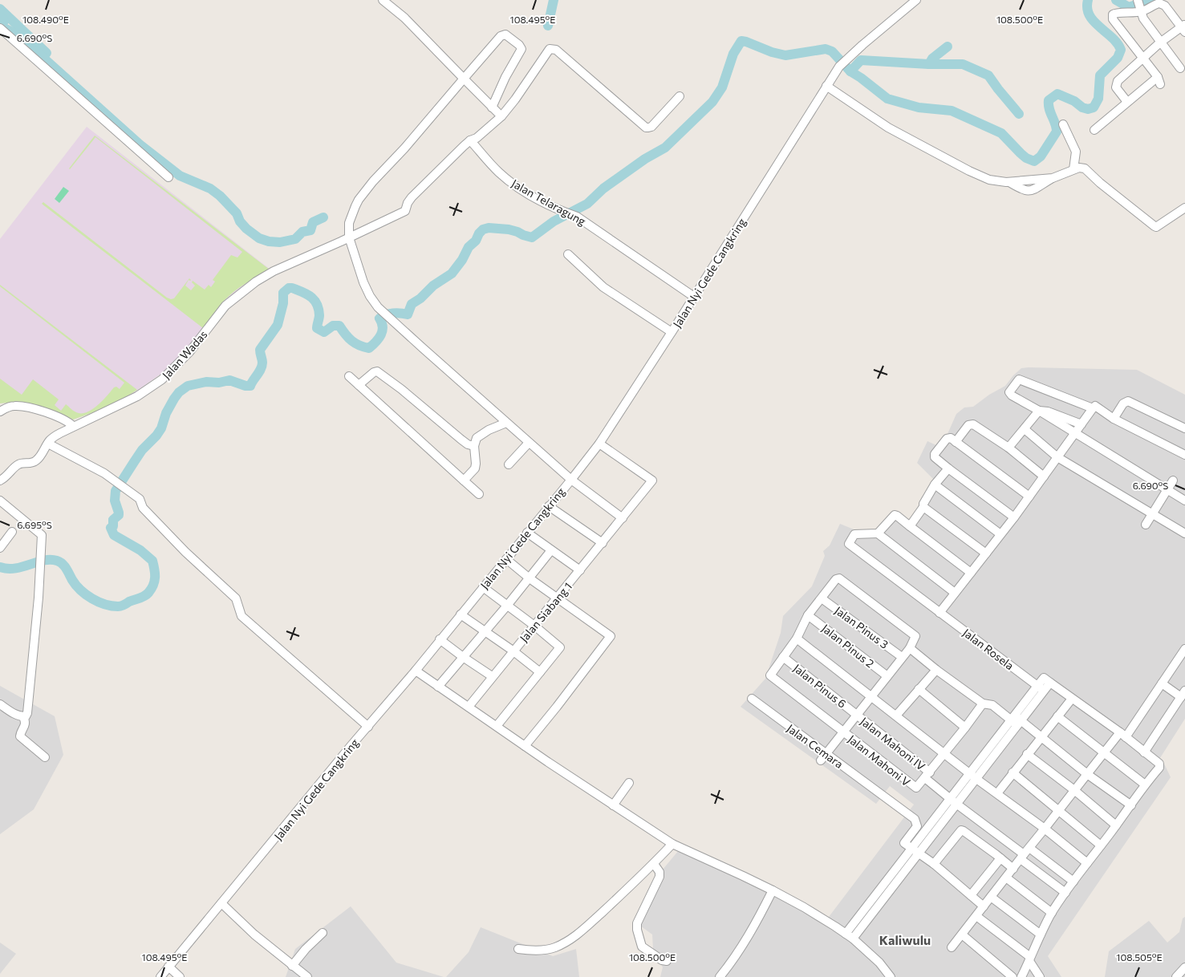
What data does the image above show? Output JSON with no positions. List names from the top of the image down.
{
  "streets": {
    "street": [
      "Jalan Telaragung",
      "Jalan Nyi Gede Cangkring",
      "Jalan Wadas",
      "Jalan Siabang 1",
      "Jalan Pinus 3",
      "Jalan Pinus 2",
      "Jalan Rosela",
      "Jalan Pinus 6",
      "Jalan Mahoni IV",
      "Jalan Cemara",
      "Jalan Mahoni V"
    ]
  },
  "crossings": [
    ["Jalan Telaragung", "Jalan Nyi Gede Cangkring"],
    ["Jalan Telaragung", "Jalan Wadas"],
    ["Jalan Nyi Gede Cangkring", "Jalan Siabang 1"],
    ["Jalan Pinus 6", "Jalan Mahoni IV"],
    ["Jalan Pinus 6", "Jalan Mahoni V"],
    ["Jalan Mahoni IV", "Jalan Mahoni V"]
  ],
  "districts": ["Kaliwulu"],
  "coordinates": [
    "108.490°E",
    "108.495°E",
    "108.500°E",
    "6.690°S",
    "6.695°S",
    "108.505°E"
  ]
}
